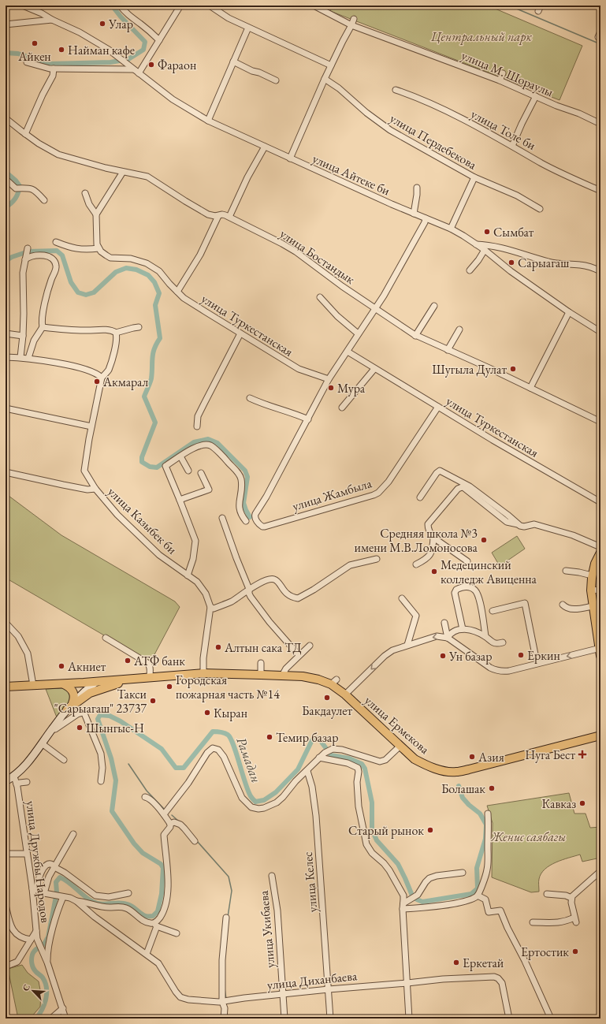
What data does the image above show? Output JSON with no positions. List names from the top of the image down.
{
  "streets": {
    "main road": ["улица Ермекова"],
    "street": [
      "улица М. Шораулы",
      "улица Толе би",
      "улица Пердебекова",
      "улица Айтеке би",
      "улица Бостандык",
      "улица Туркестанская",
      "улица Жамбыла",
      "улица Казыбек би",
      "улица Дружбы Народов",
      "улица Келес",
      "улица Укибаева",
      "улица Диханбаева"
    ]
  },
  "crossings": [
    ["улица Туркестанская", "улица Жамбыла"],
    ["улица Казыбек би", "улица Ермекова"],
    ["улица Келес", "улица Диханбаева"],
    ["улица Укибаева", "улица Диханбаева"]
  ],
  "water": ["Рамадан"],
  "parks": ["Центральный парк", "Женис саябагы"],
  "places": {
    "other": [
      "Улар",
      "Айкен",
      "Найман кафе",
      "Фараон",
      "Сымбат",
      "Сарыагаш",
      "Шугыла Дулат",
      "Акмарал",
      "Мура",
      "Средняя школа №3 имени М.В.Ломоносова",
      "Медецинский колледж Авиценна",
      "Алтын сака ТД",
      "Еркин",
      "Ун базар",
      "АТФ банк",
      "Акниет",
      "Городская пожарная часть №14",
      "Бакдаулет",
      "Такси \"Сарыагаш\" 23737",
      "Кыран",
      "Шынгыс-Н",
      "Темир базар",
      "Азия",
      "Болашак",
      "Кавказ",
      "Старый рынок",
      "Ертостик",
      "Еркетай"
    ],
    "health": ["Нуга Бест"]
  },
  "north": "top left"
}
